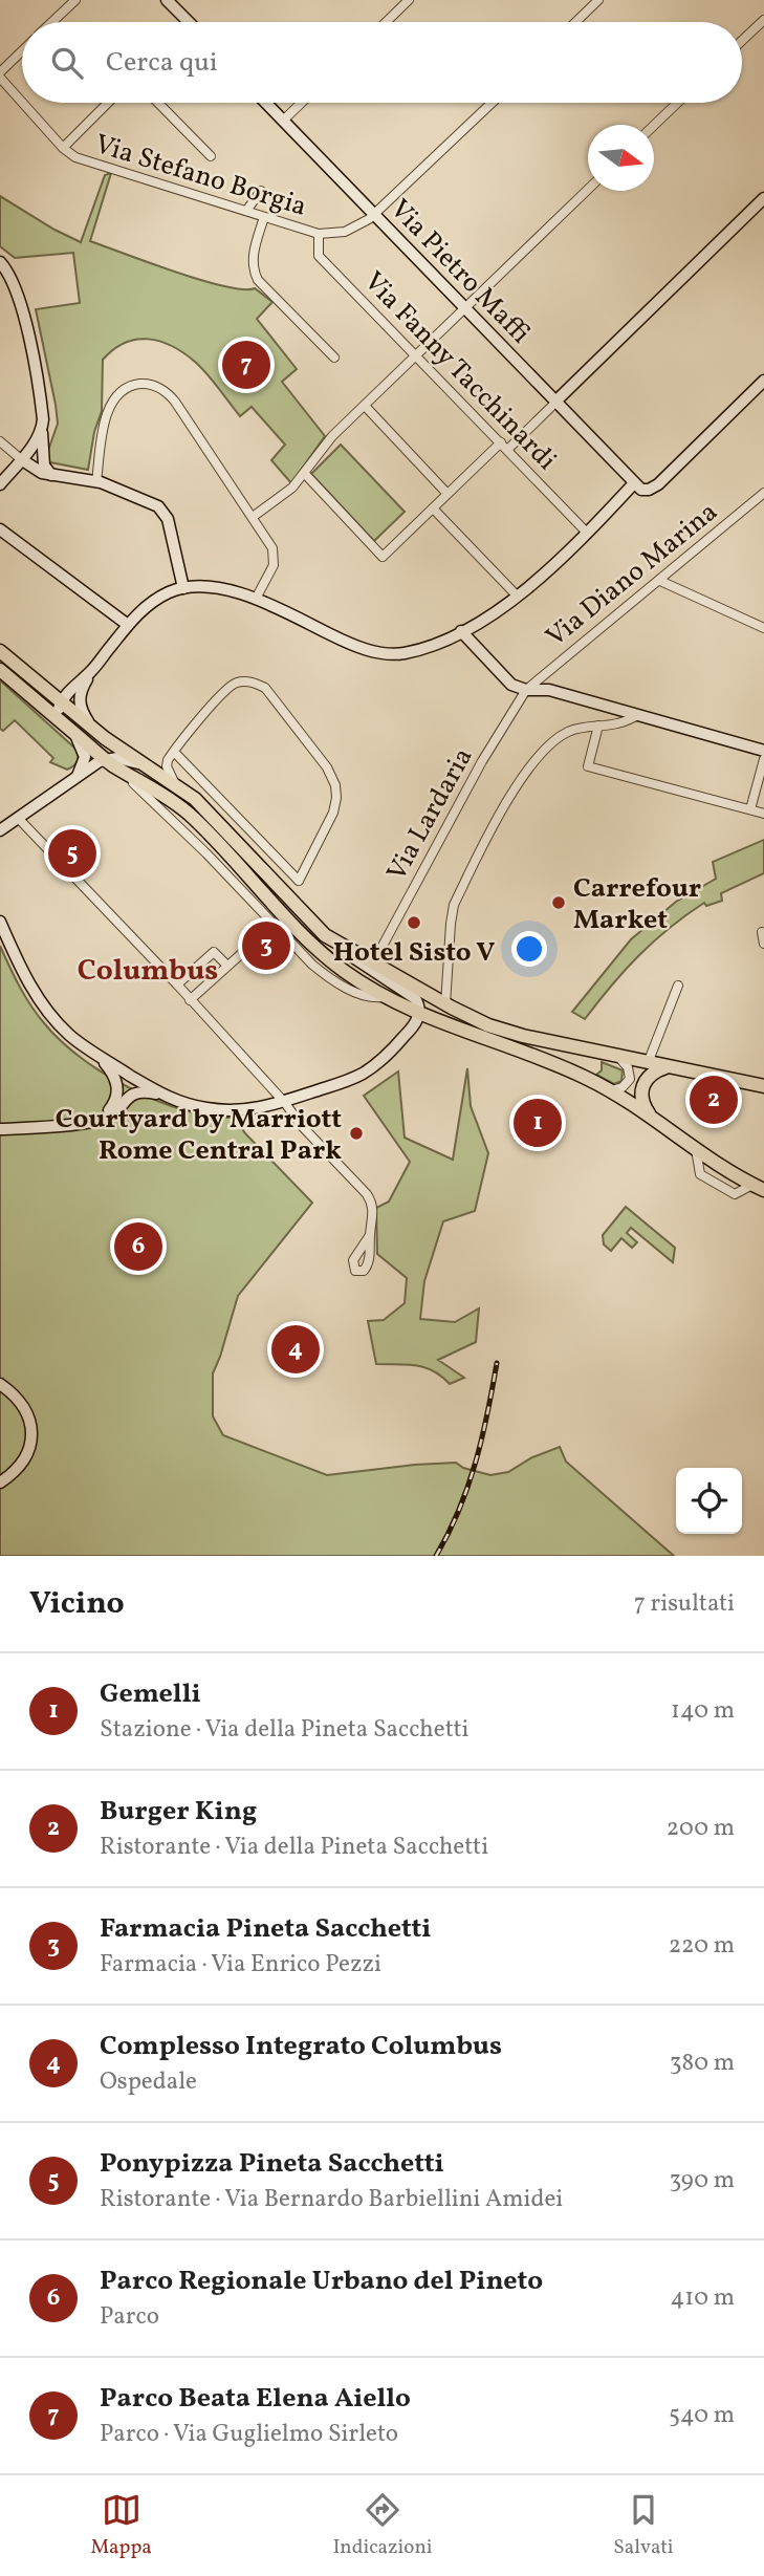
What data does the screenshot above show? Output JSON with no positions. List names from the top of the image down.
{
  "streets": {
    "street": [
      "Via Stefano Borgia",
      "Via Pietro Maffi",
      "Via Fanny Tacchinardi",
      "Via Diano Marina",
      "Via Lardaria"
    ]
  },
  "crossings": [
    ["Via Stefano Borgia", "Via Pietro Maffi"],
    ["Via Stefano Borgia", "Via Fanny Tacchinardi"],
    ["Via Diano Marina", "Via Lardaria"]
  ],
  "districts": ["Columbus"],
  "places": ["Carrefour Market", "Hotel Sisto V", "Courtyard by Marriott Rome Central Park"],
  "north": "right",
  "page": {
    "search": "Cerca qui",
    "pins": [
      "7",
      "5",
      "3",
      "2",
      "1",
      "6",
      "4"
    ],
    "heading": ["Vicino", "7 risultati"],
    "list": [
      {
        "mark": "1",
        "name": "Gemelli",
        "note": "Stazione · Via della Pineta Sacchetti",
        "value": "140 m"
      },
      {
        "mark": "2",
        "name": "Burger King",
        "note": "Ristorante · Via della Pineta Sacchetti",
        "value": "200 m"
      },
      {
        "mark": "3",
        "name": "Farmacia Pineta Sacchetti",
        "note": "Farmacia · Via Enrico Pezzi",
        "value": "220 m"
      },
      {
        "mark": "4",
        "name": "Complesso Integrato Columbus",
        "note": "Ospedale",
        "value": "380 m"
      },
      {
        "mark": "5",
        "name": "Ponypizza Pineta Sacchetti",
        "note": "Ristorante · Via Bernardo Barbiellini Amidei",
        "value": "390 m"
      },
      {
        "mark": "6",
        "name": "Parco Regionale Urbano del Pineto",
        "note": "Parco",
        "value": "410 m"
      },
      {
        "mark": "7",
        "name": "Parco Beata Elena Aiello",
        "note": "Parco · Via Guglielmo Sirleto",
        "value": "540 m"
      }
    ],
    "nav": ["Mappa", "Indicazioni", "Salvati"]
  }
}
